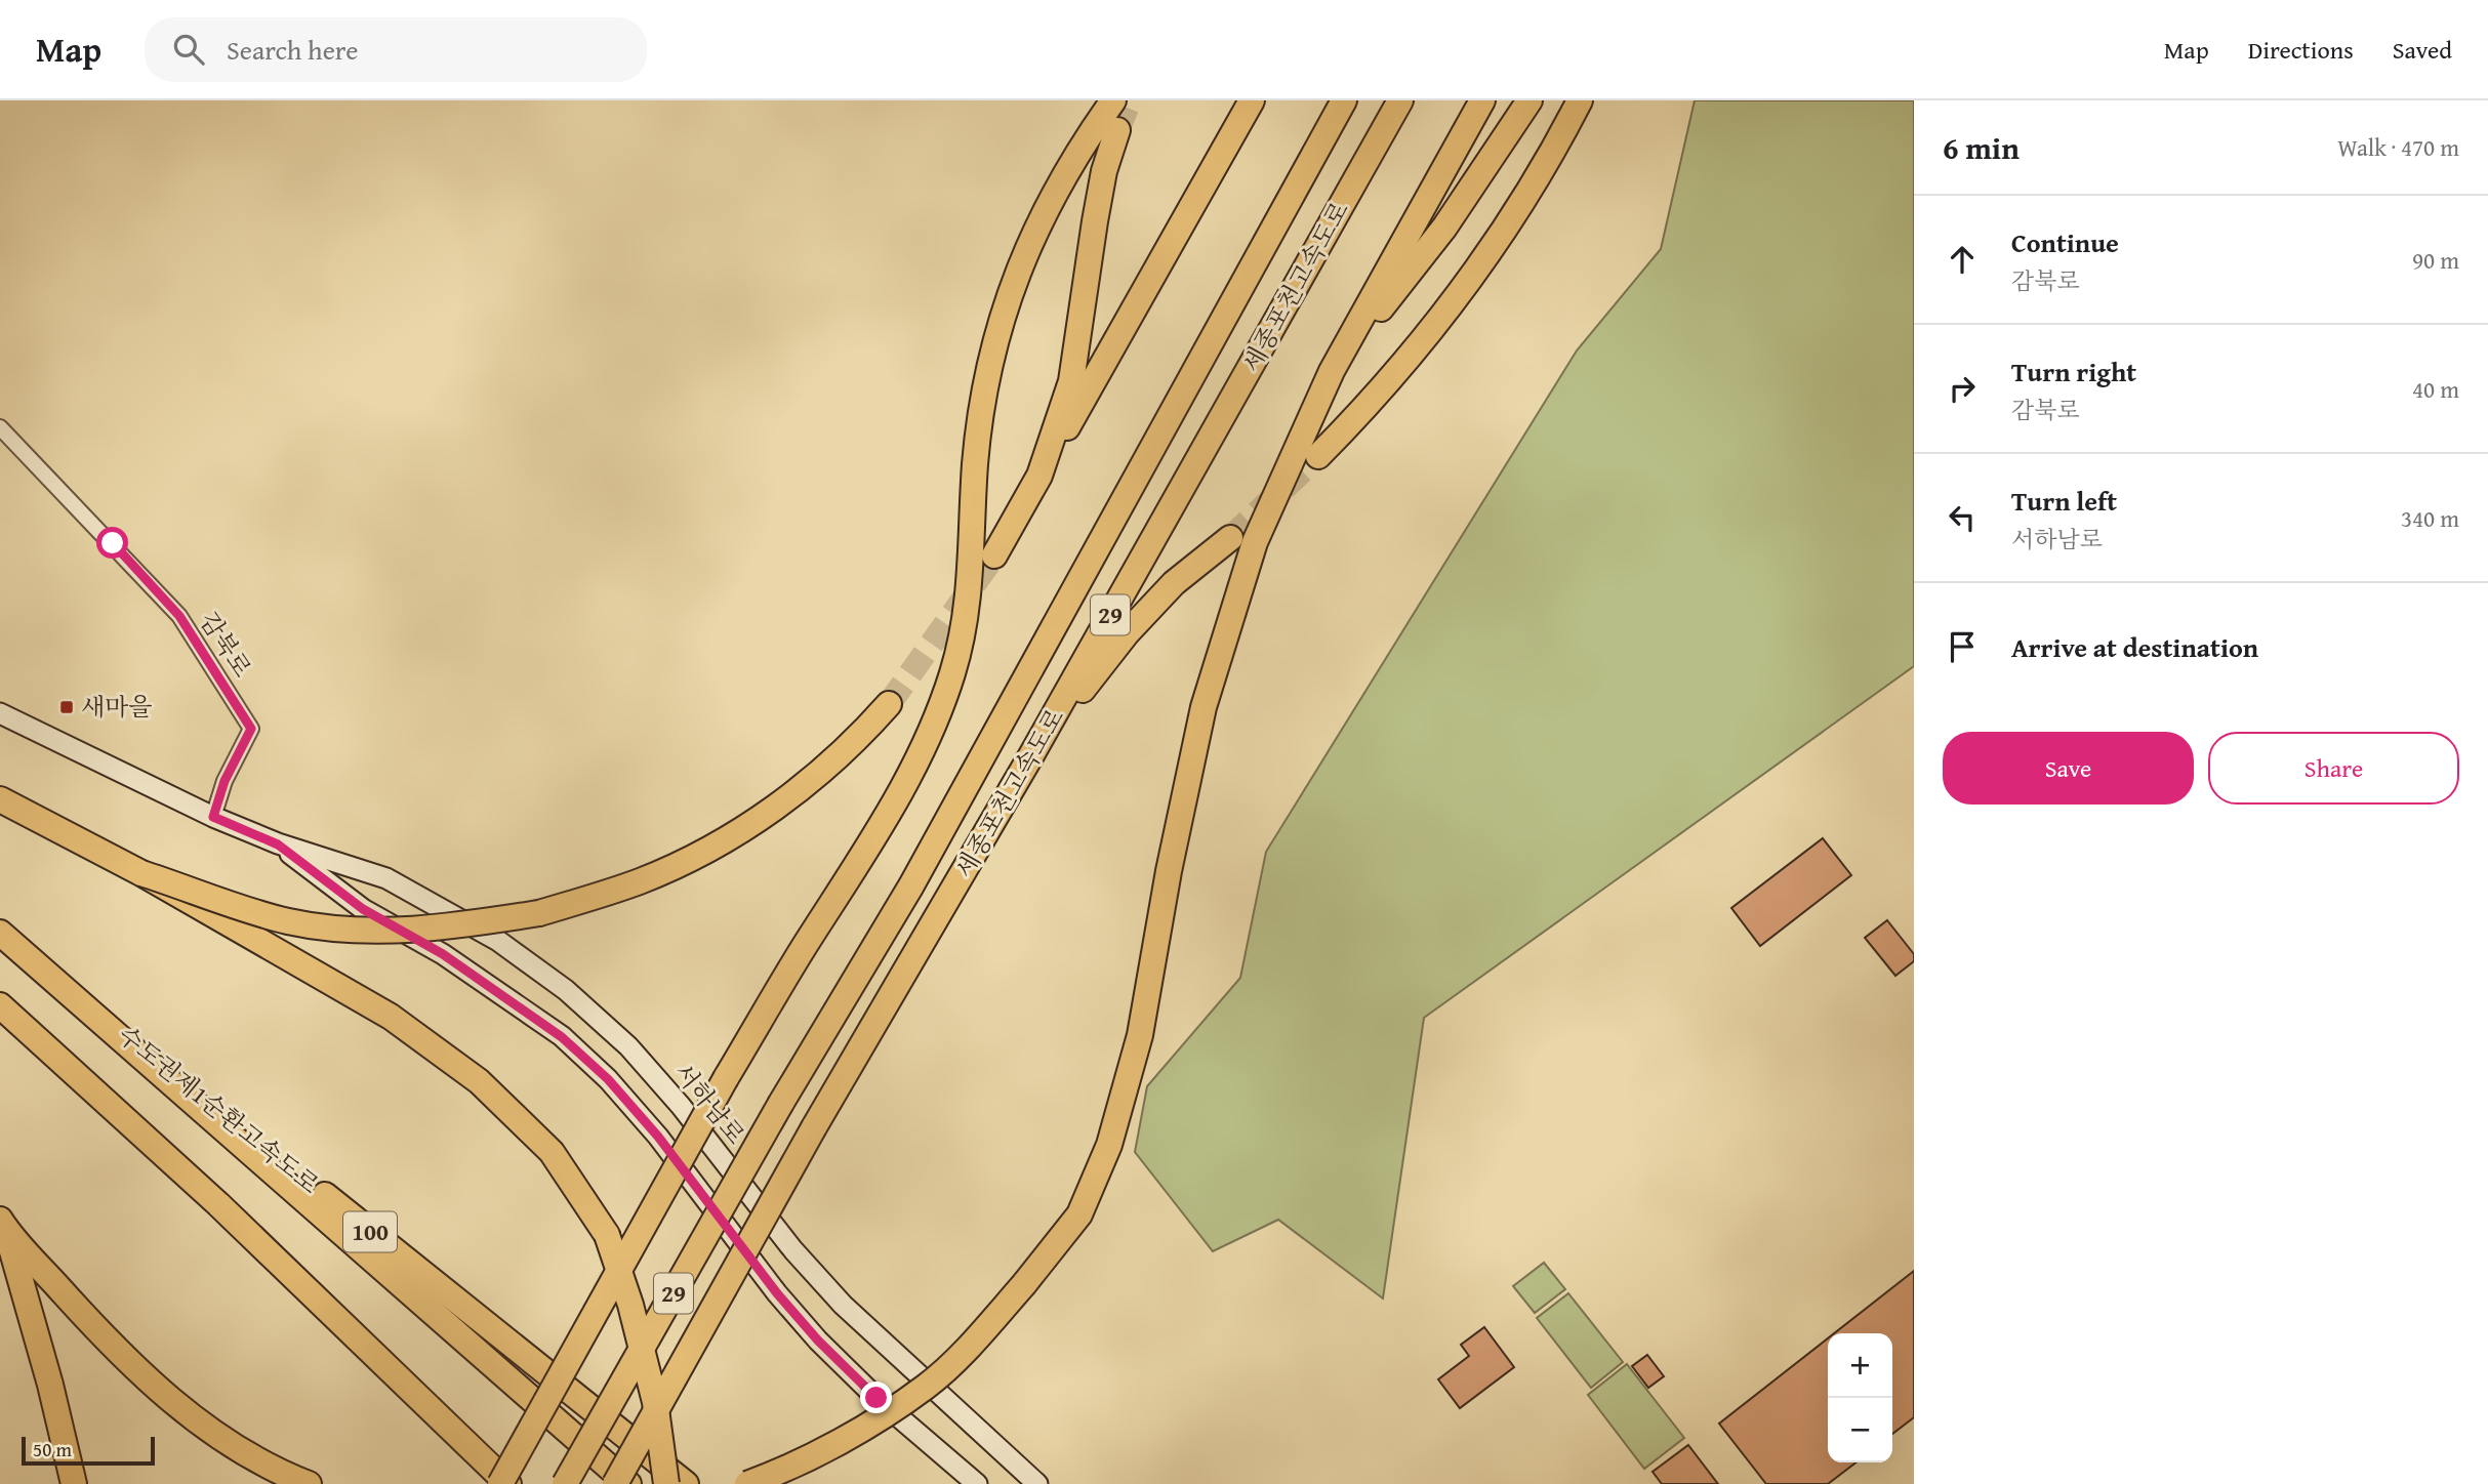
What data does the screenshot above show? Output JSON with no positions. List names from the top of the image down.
{
  "streets": {
    "highway": [
      "세종포천고속도로",
      "29",
      "수도권제1순환고속도로",
      "100"
    ],
    "main road": ["서하남로"],
    "street": ["감북로"]
  },
  "crossings": [
    ["감북로", "서하남로"]
  ],
  "places": {
    "transit": ["새마을"]
  },
  "scale_bar": "50 m",
  "page": {
    "header": "Map",
    "search": "Search here",
    "nav": ["Map", "Directions", "Saved"],
    "heading": ["6 min", "Walk · 470 m"],
    "list": [
      ["Continue", "감북로", "90 m"],
      ["Turn right", "감북로", "40 m"],
      ["Turn left", "서하남로", "340 m"],
      "Arrive at destination"
    ],
    "buttons": ["Save", "Share"],
    "map_buttons": ["+", "−"],
    "scale": "50 m"
  }
}
